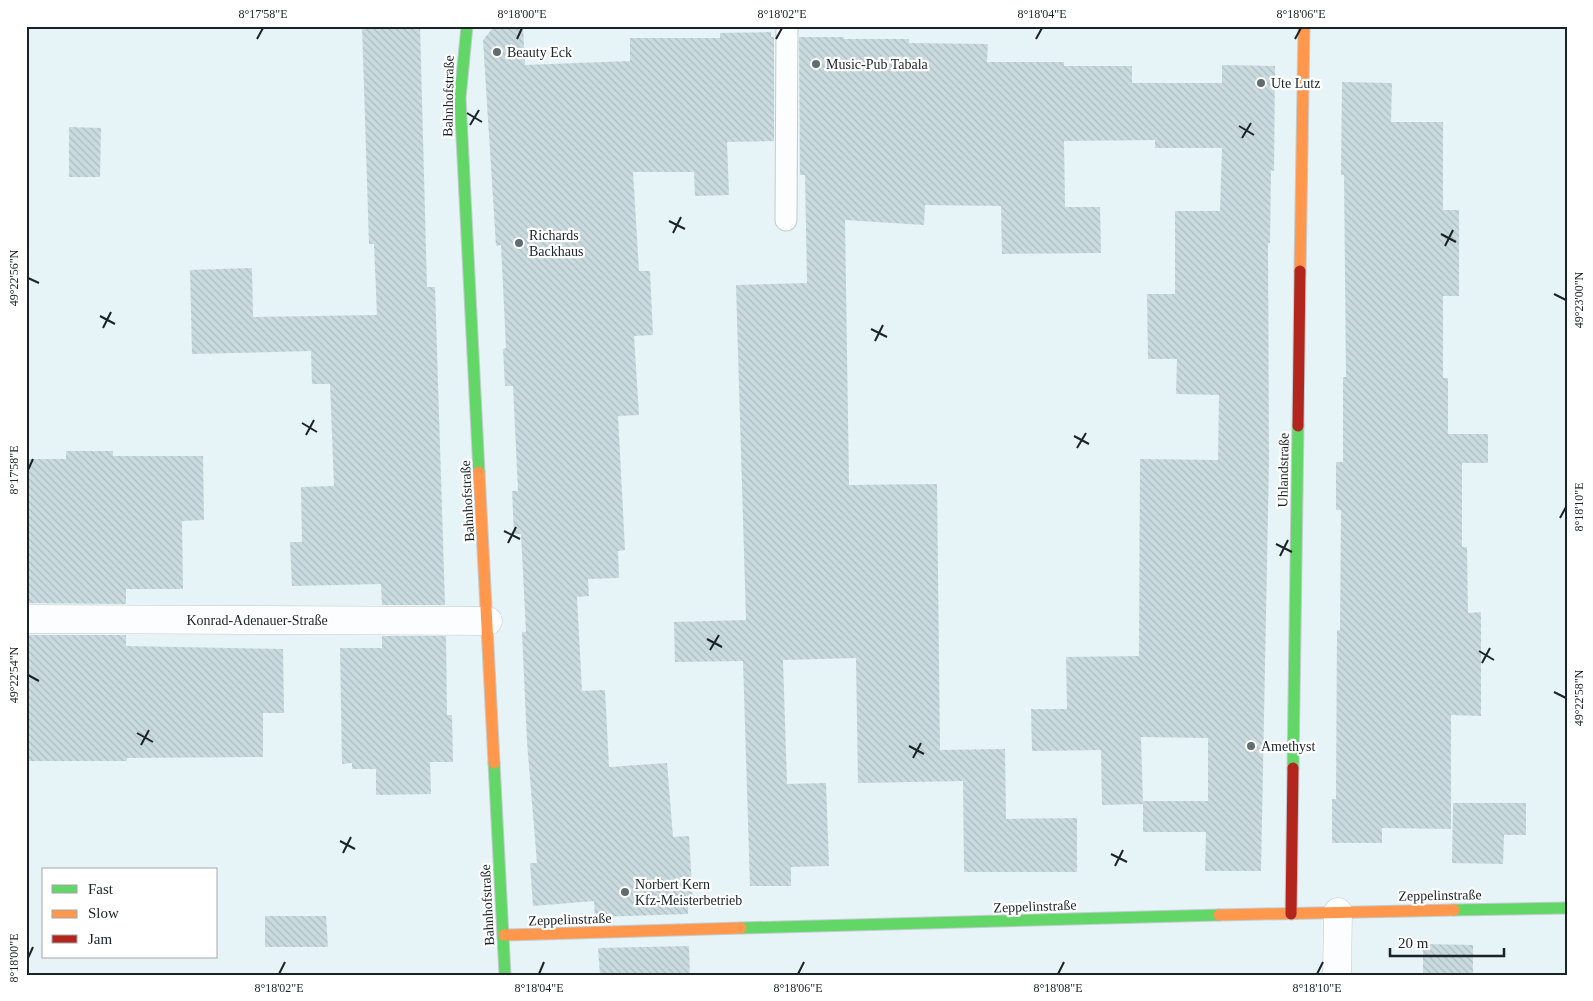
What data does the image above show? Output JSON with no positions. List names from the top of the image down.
{
  "streets": {
    "street": [
      "Bahnhofstraße",
      "Uhlandstraße",
      "Konrad-Adenauer-Straße",
      "Zeppelinstraße"
    ]
  },
  "crossings": [
    ["Bahnhofstraße", "Konrad-Adenauer-Straße"],
    ["Bahnhofstraße", "Zeppelinstraße"],
    ["Uhlandstraße", "Zeppelinstraße"]
  ],
  "places": [
    "Beauty Eck",
    "Music-Pub Tabala",
    "Ute Lutz",
    "Richards Backhaus",
    "Amethyst",
    "Norbert Kern Kfz-Meisterbetrieb"
  ],
  "legend": ["Fast", "Slow", "Jam"],
  "scale_bar": "20 m",
  "coordinates": [
    "8°17'58\"E",
    "8°18'00\"E",
    "8°18'02\"E",
    "8°18'04\"E",
    "8°18'06\"E",
    "49°22'56\"N",
    "49°23'00\"N",
    "8°18'10\"E",
    "49°22'54\"N",
    "49°22'58\"N",
    "8°18'08\"E"
  ]
}
